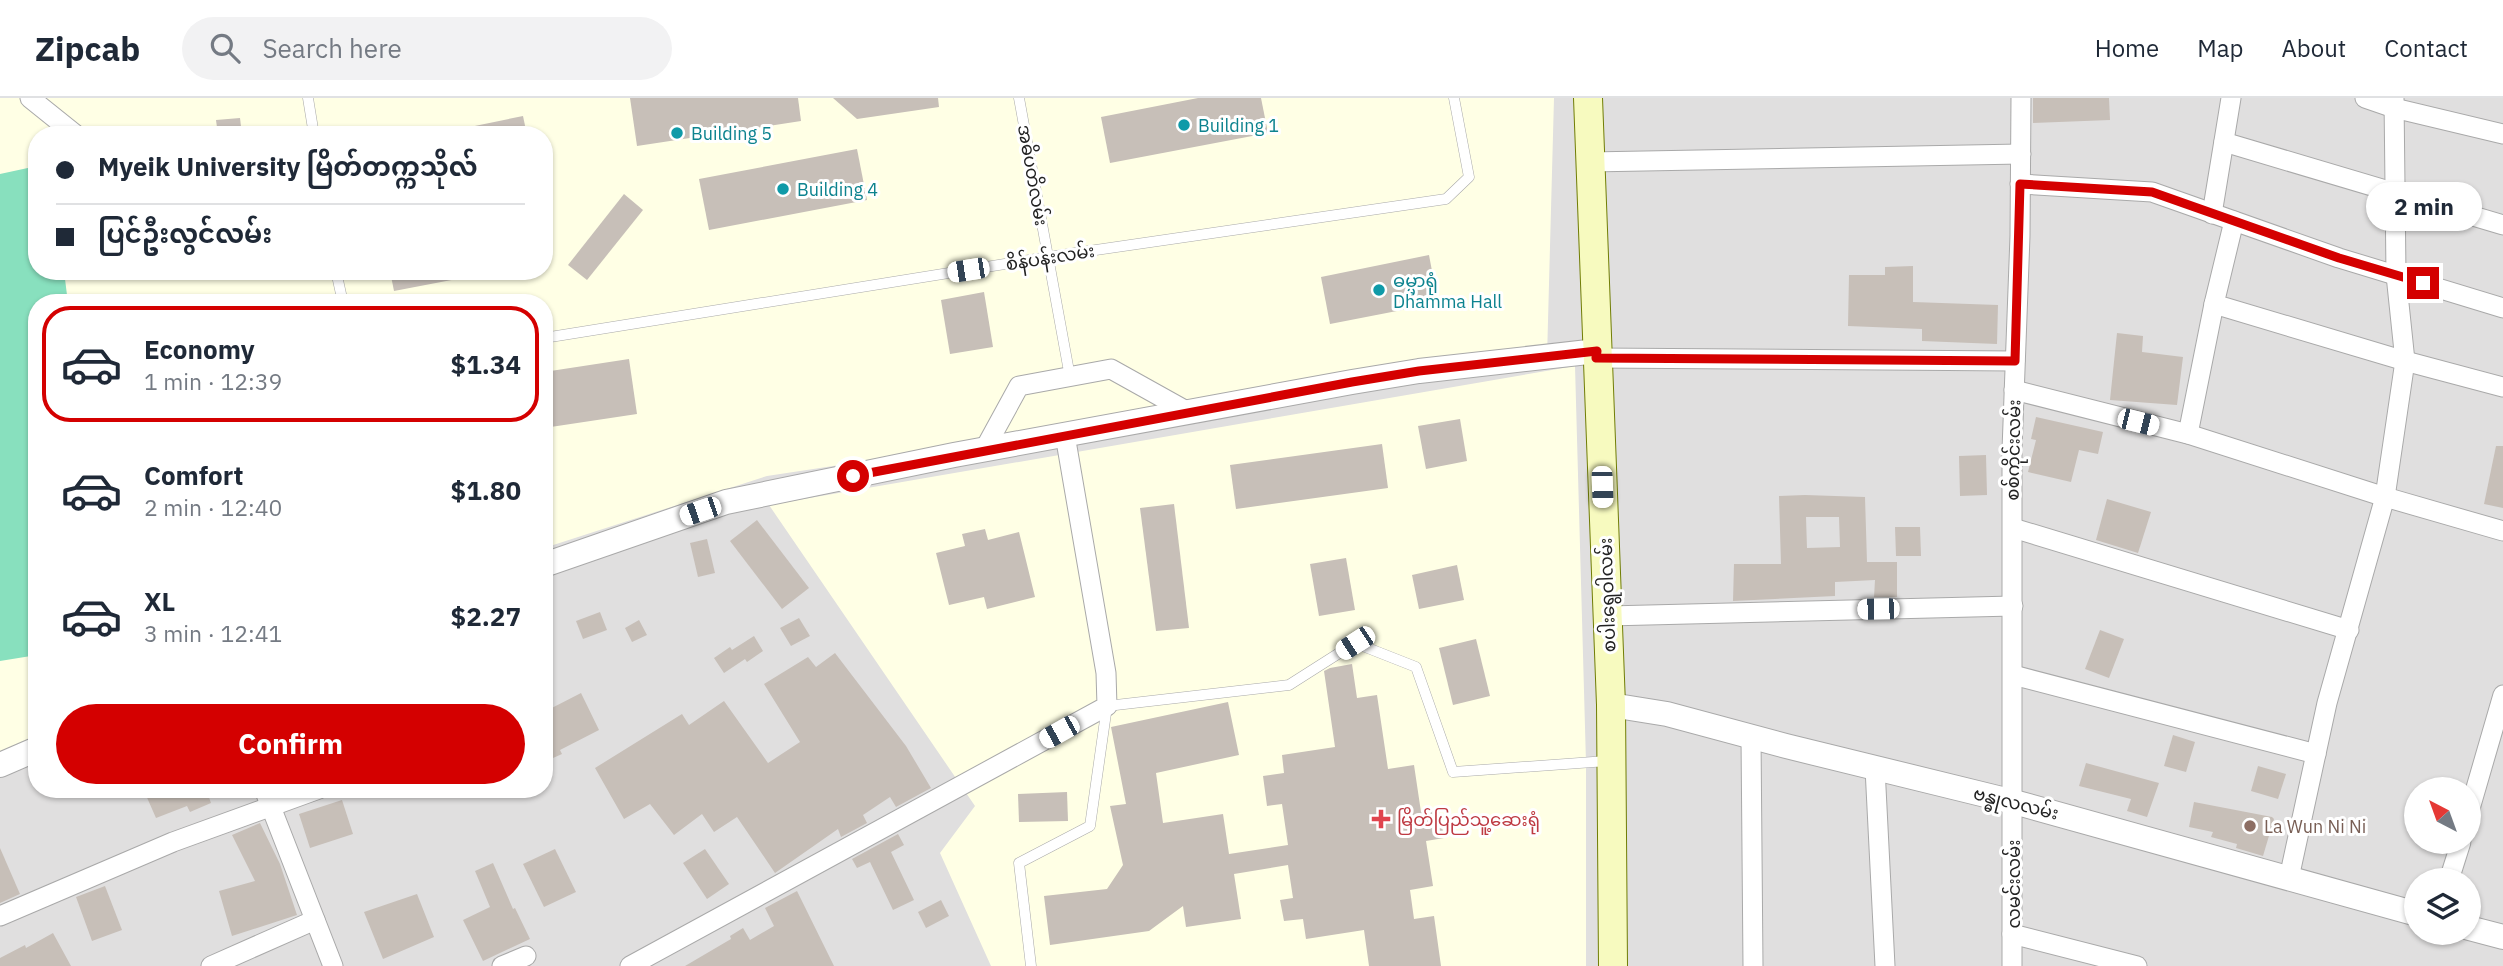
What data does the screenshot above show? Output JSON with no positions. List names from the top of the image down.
{
  "streets": {
    "main road": ["စပါးရွေဝါလမ်း"],
    "street": ["စစ်ကိုင်းလမ်း", "ဗန္ဓုလလမ်း", "လမင်းလမ်း"],
    "lane": ["အဓိပတိလမ်း", "စိန်ပန်းလမ်း"]
  },
  "crossings": [
    ["အဓိပတိလမ်း", "စိန်ပန်းလမ်း"],
    ["စစ်ကိုင်းလမ်း", "ဗန္ဓုလလမ်း"],
    ["စစ်ကိုင်းလမ်း", "လမင်းလမ်း"],
    ["စပါးရွေဝါလမ်း", "ဗန္ဓုလလမ်း"],
    ["ဗန္ဓုလလမ်း", "လမင်းလမ်း"]
  ],
  "places": {
    "other": [
      "Building 1",
      "Building 5",
      "Building 4",
      "ဓမ္မာရုံ Dhamma Hall",
      "La Wun Ni Ni"
    ],
    "health": ["မြိတ်ပြည်သူ့ဆေးရုံ"]
  },
  "north": "top left",
  "page": {
    "header": "Zipcab",
    "search": "Search here",
    "nav": [
      "Home",
      "Map",
      "About",
      "Contact"
    ],
    "banner": ["Myeik University မြိတ်တက္ကသိုလ်", "ပြင်ဦးလွင်လမ်း"],
    "bubble": "2 min",
    "list": [
      {
        "name": "Economy",
        "note": "1 min · 12:39",
        "value": "$1.34"
      },
      {
        "name": "Comfort",
        "note": "2 min · 12:40",
        "value": "$1.80"
      },
      {
        "name": "XL",
        "note": "3 min · 12:41",
        "value": "$2.27"
      }
    ],
    "buttons": "Confirm"
  }
}
